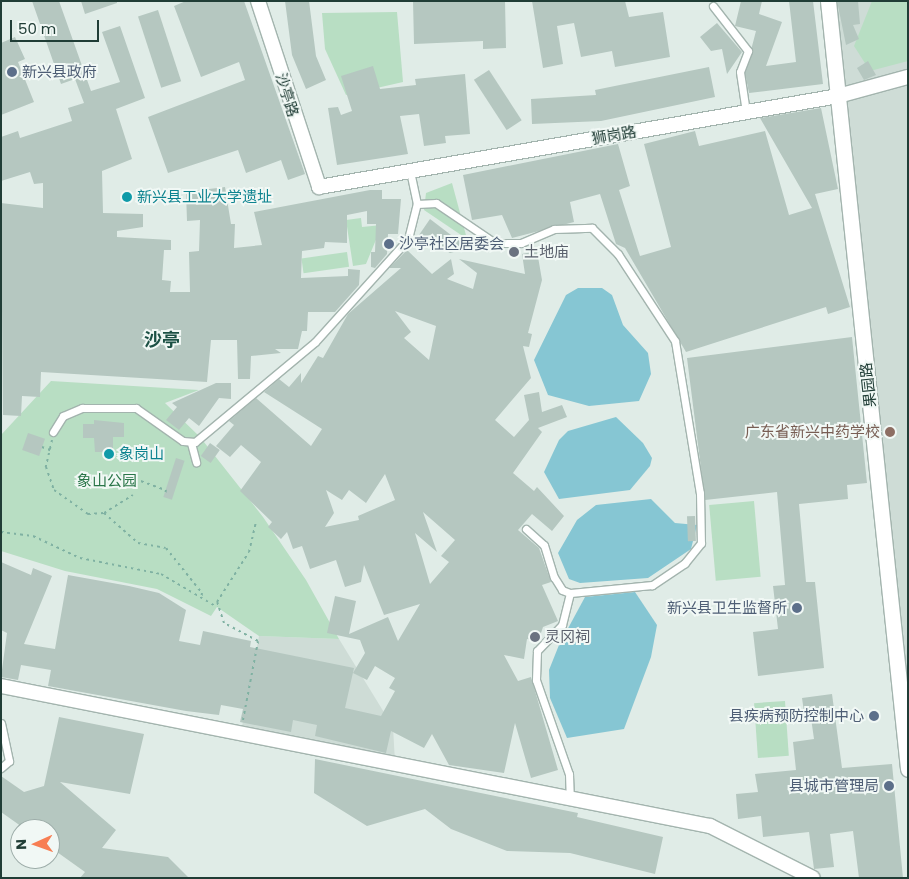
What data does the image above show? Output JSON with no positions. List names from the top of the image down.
{
  "streets": {
    "street": ["沙亭路", "狮岗路", "果园路"]
  },
  "crossings": [
    ["沙亭路", "狮岗路"],
    ["狮岗路", "果园路"]
  ],
  "districts": ["沙亭"],
  "parks": ["象山公园"],
  "places": [
    "新兴县政府",
    "新兴县工业大学遗址",
    "沙亭社区居委会",
    "土地庙",
    "广东省新兴中药学校",
    "象岗山",
    "新兴县卫生监督所",
    "灵冈祠",
    "县疾病预防控制中心",
    "县城市管理局"
  ],
  "scale_bar": "50 m",
  "north": "left"
}
